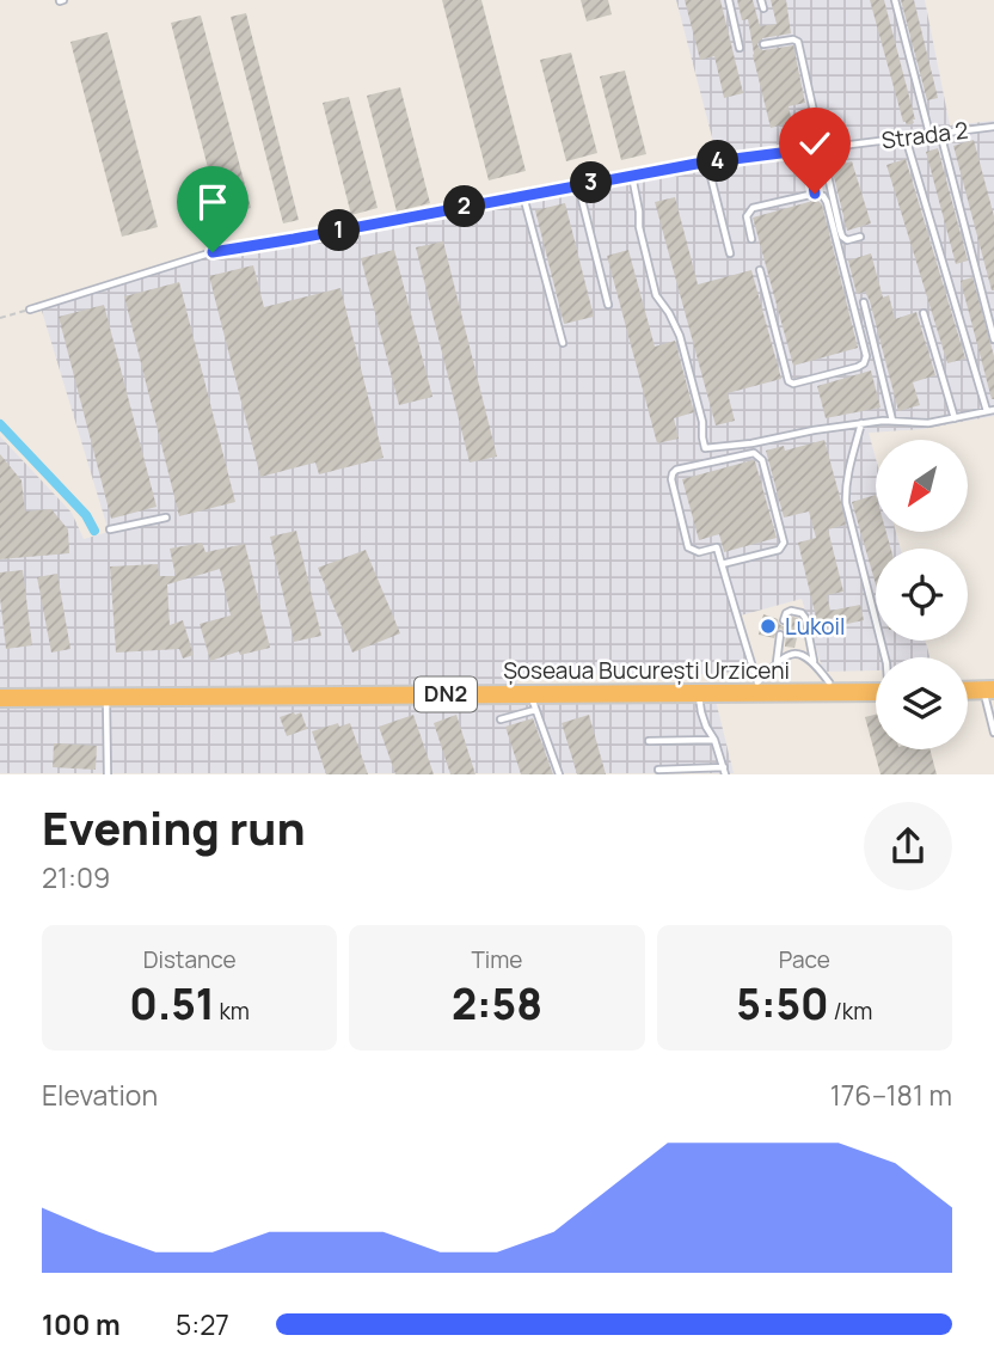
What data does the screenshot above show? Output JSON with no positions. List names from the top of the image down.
{
  "streets": {
    "highway": ["Șoseaua București Urziceni", "DN2"],
    "lane": ["Strada 2"]
  },
  "places": ["Lukoil"],
  "north": "bottom left",
  "page": {
    "pins": [
      "4",
      "3",
      "2",
      "1"
    ],
    "heading": ["Evening run", "21:09"],
    "stats": [
      ["Distance", "0.51 km"],
      ["Time", "2:58"],
      ["Pace", "5:50 /km"]
    ],
    "chart": ["Elevation", "176–181 m"],
    "list": [
      {
        "name": "100 m",
        "note": "5:27"
      }
    ]
  }
}
